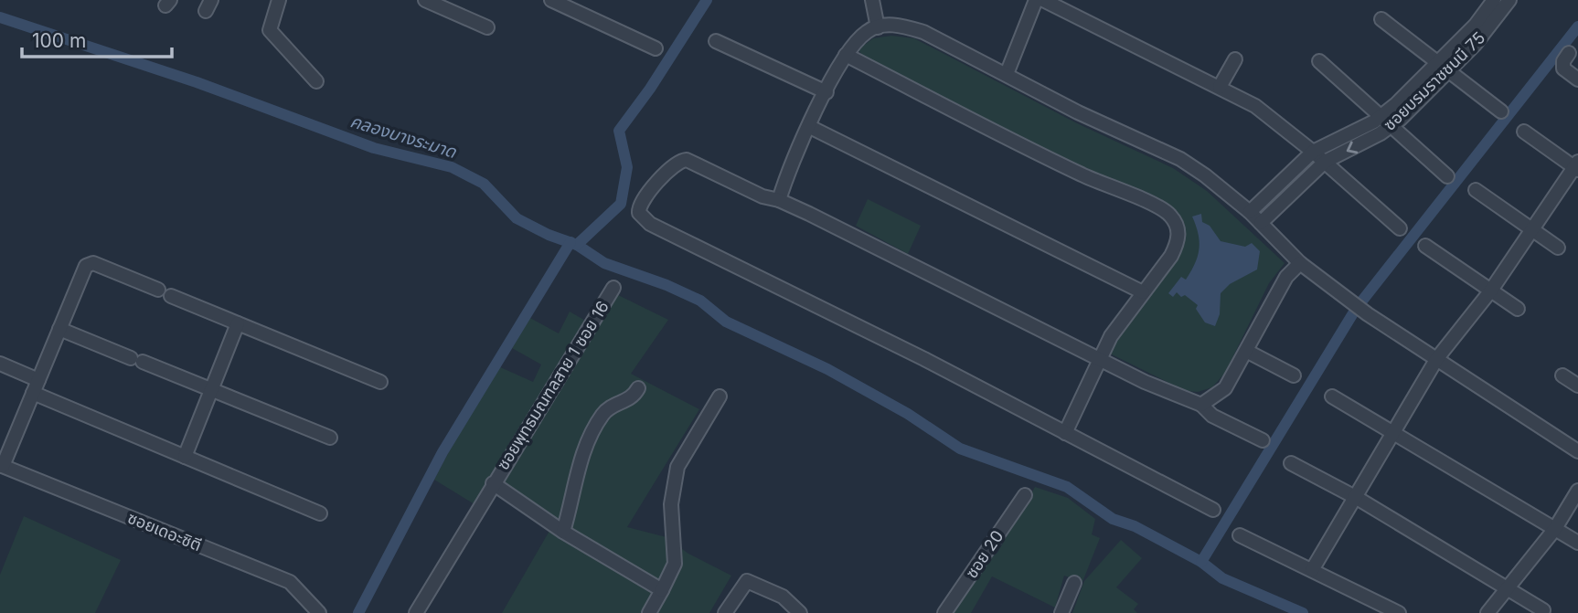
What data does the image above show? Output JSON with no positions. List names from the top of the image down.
{
  "streets": {
    "street": [
      "ซอยบรมราชชนนี 75",
      "ซอยพุทธมณฑลสาย 1 ซอย 16",
      "ซอยเดอะซิตี",
      "ซอย 20"
    ]
  },
  "water": ["คลองบางระมาด"],
  "scale_bar": "100 m"
}
